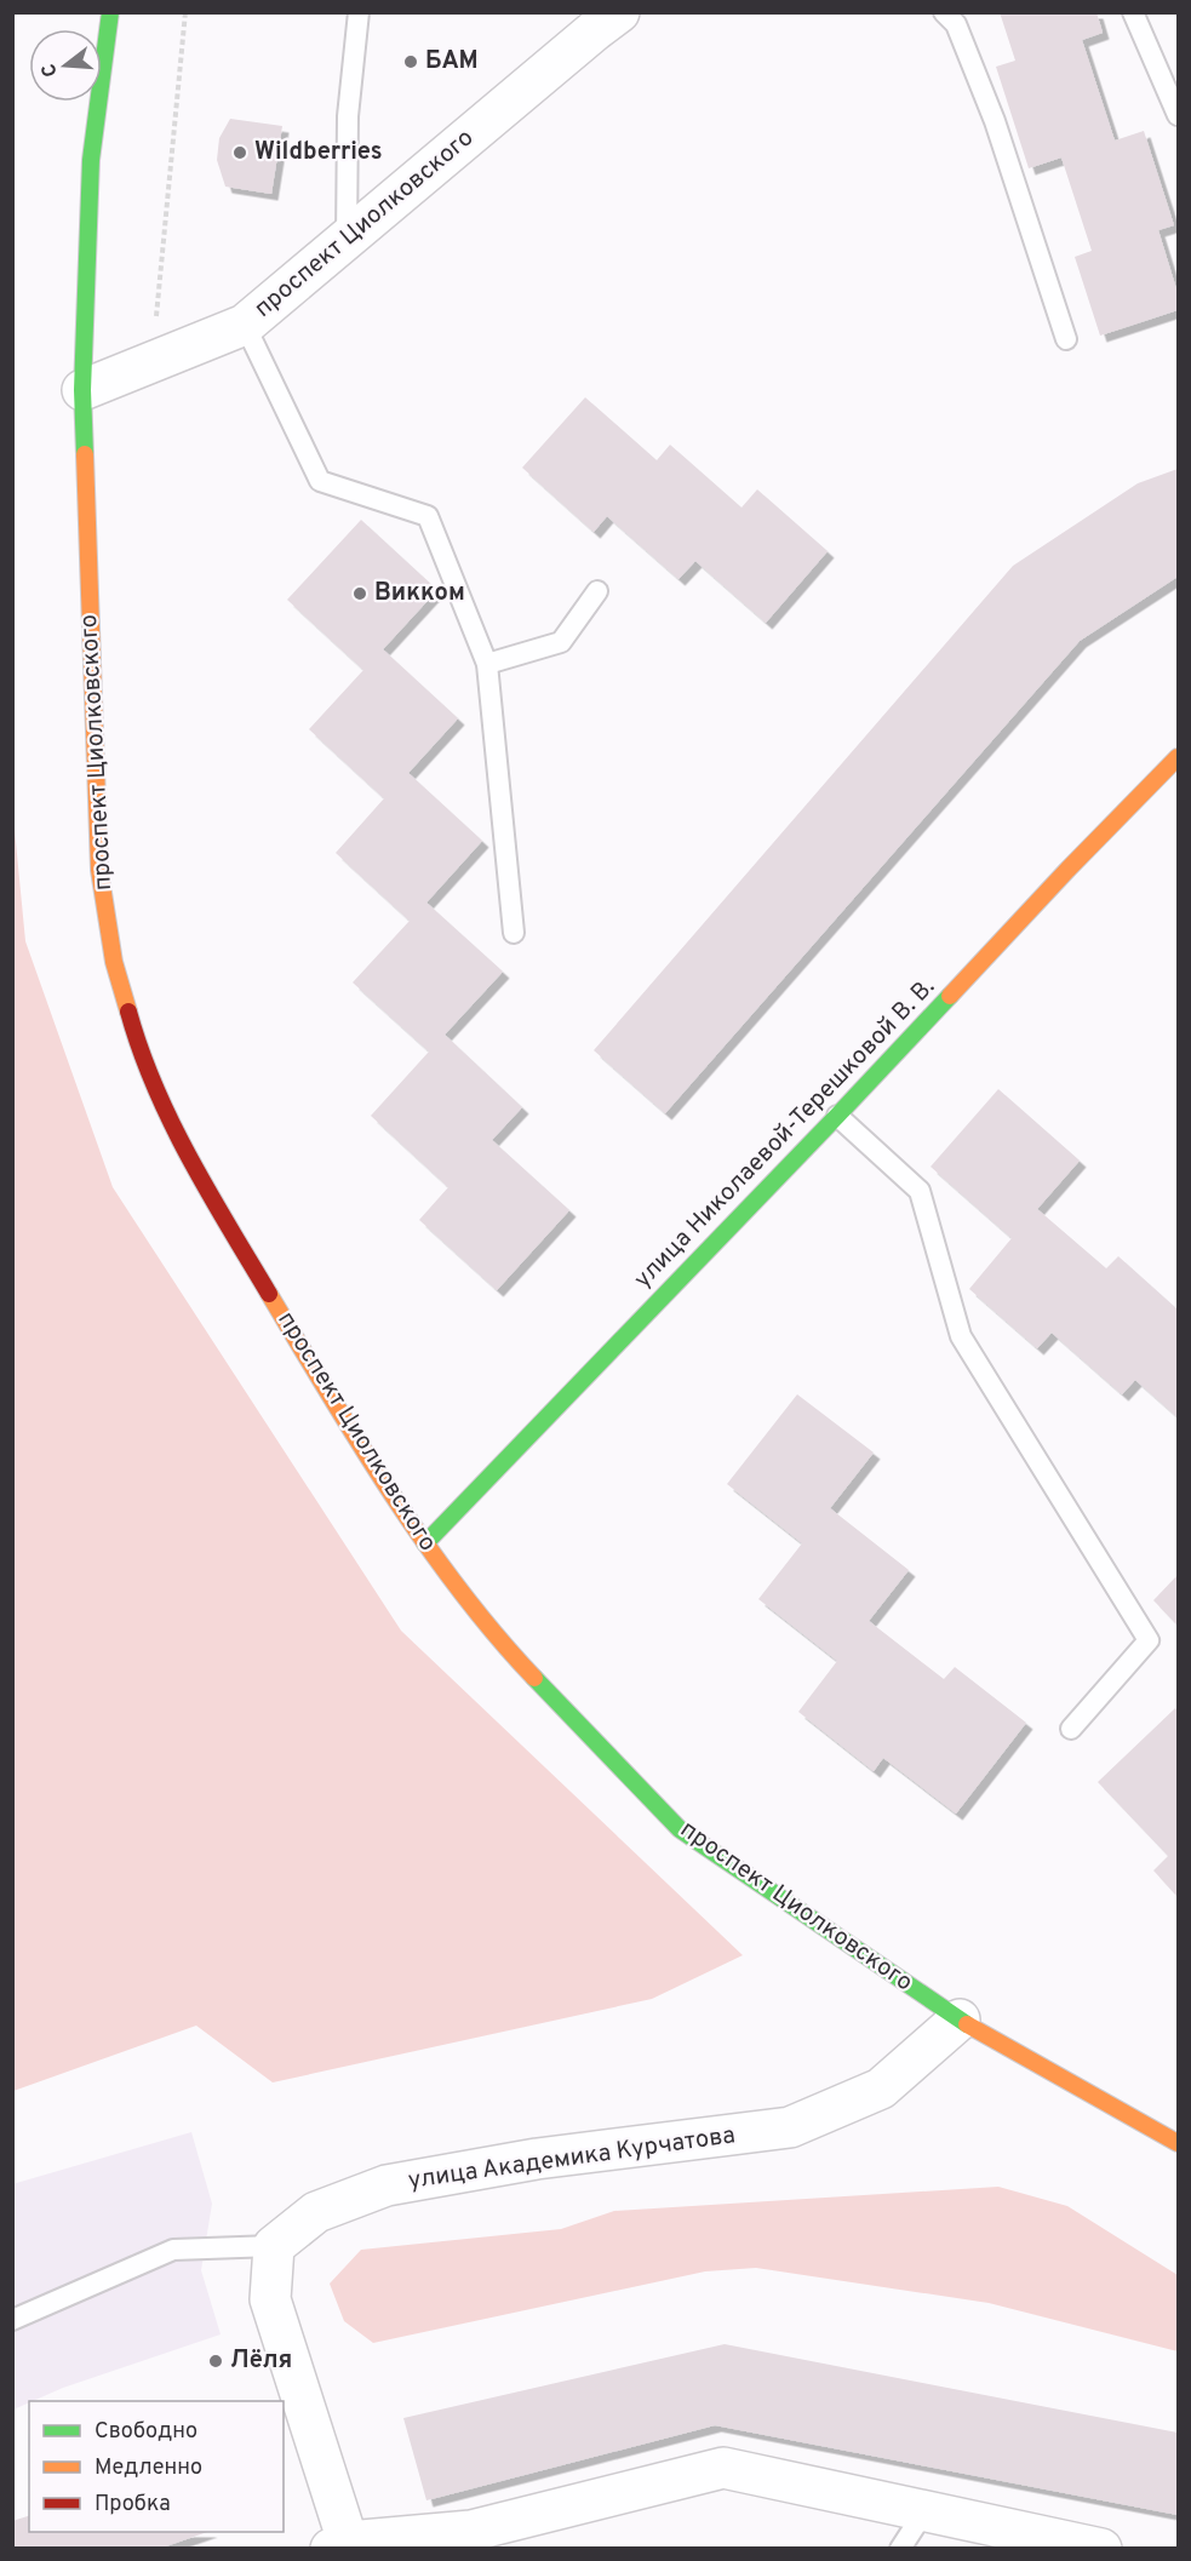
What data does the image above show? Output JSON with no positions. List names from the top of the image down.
{
  "streets": {
    "main road": ["проспект Циолковского", "улица Николаевой-Терешковой В. В."],
    "street": ["улица Академика Курчатова"]
  },
  "crossings": [
    ["проспект Циолковского", "улица Николаевой-Терешковой В. В."],
    ["проспект Циолковского", "улица Академика Курчатова"]
  ],
  "places": [
    "БАМ",
    "Wildberries",
    "Викком",
    "Лёля"
  ],
  "legend": ["Свободно", "Медленно", "Пробка"],
  "north": "left"
}
